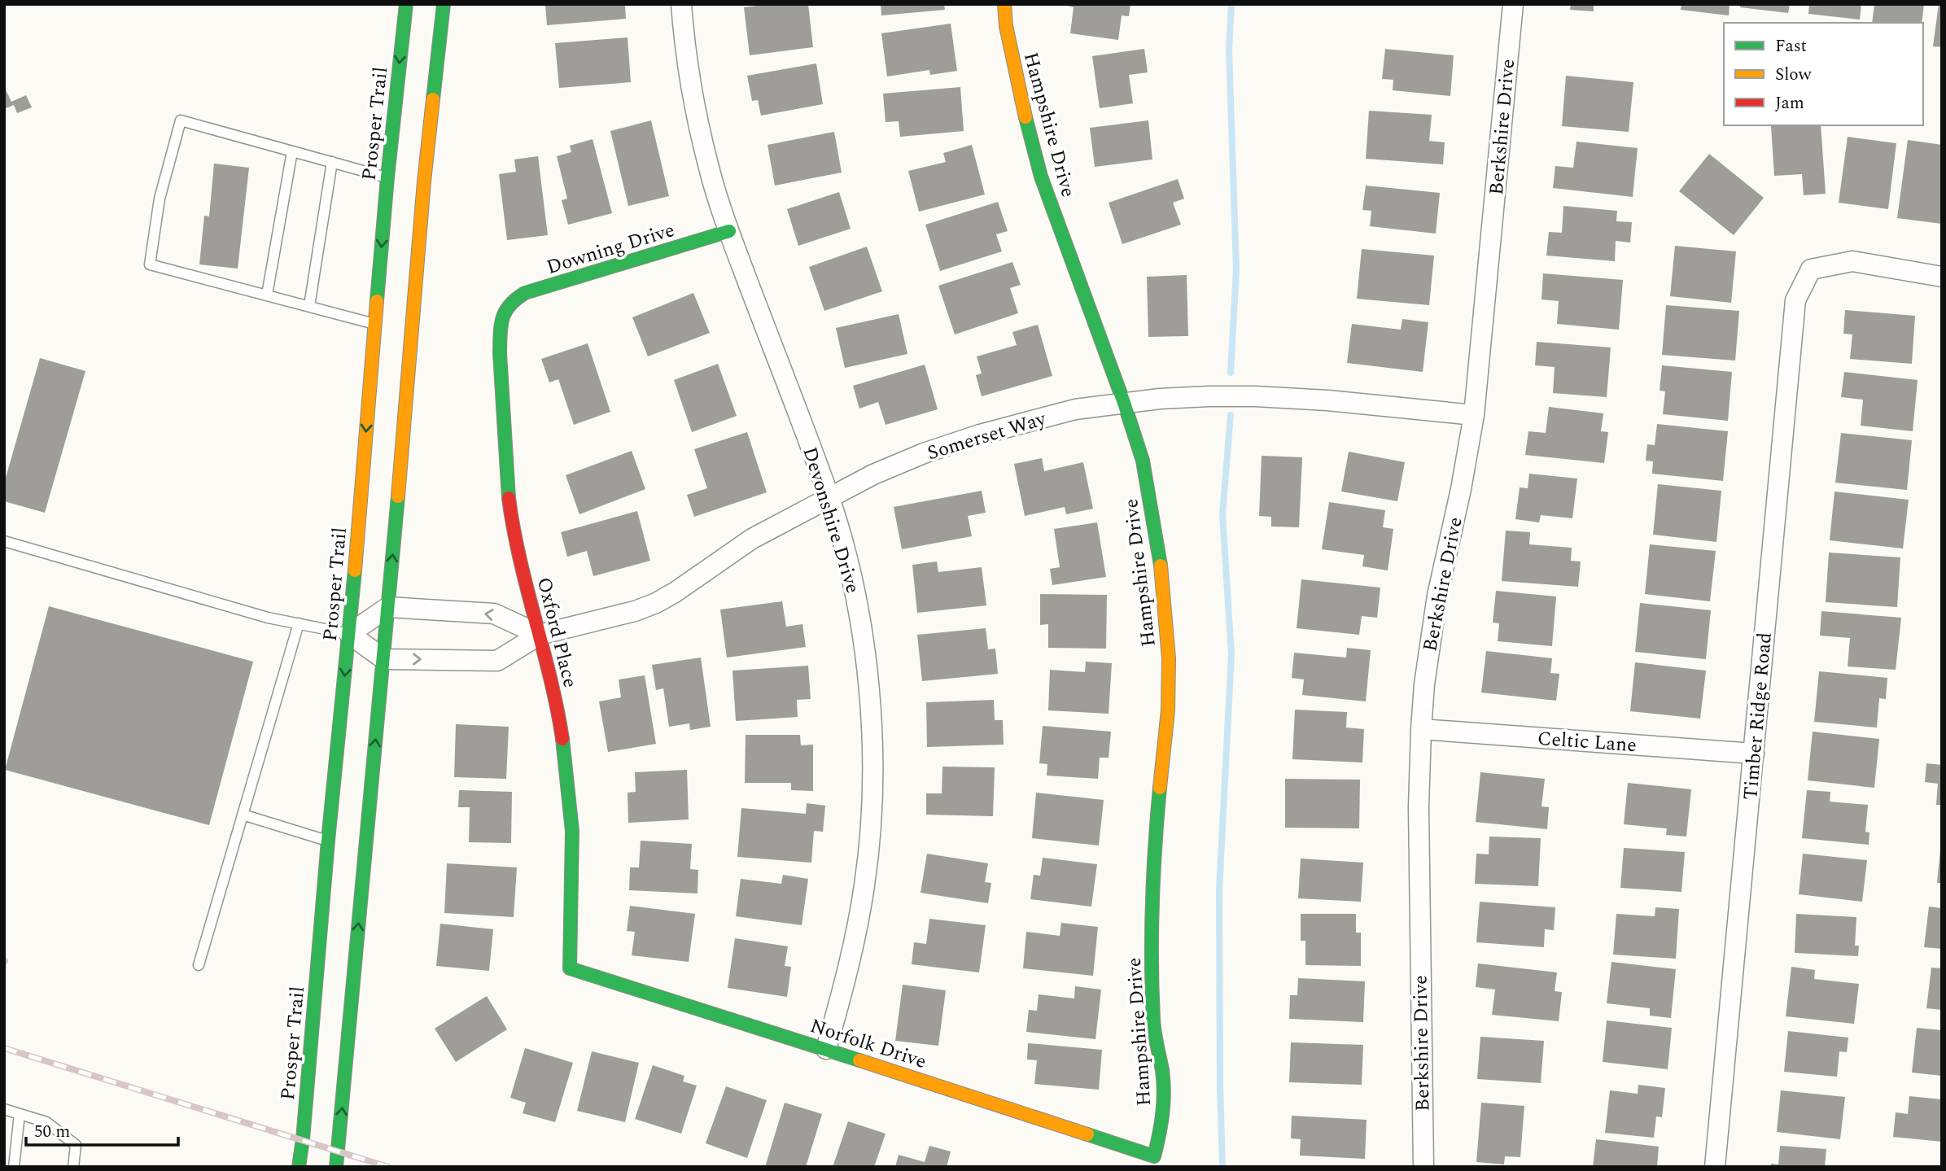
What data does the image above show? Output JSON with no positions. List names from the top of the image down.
{
  "streets": {
    "street": [
      "Prosper Trail",
      "Hampshire Drive",
      "Berkshire Drive",
      "Downing Drive",
      "Somerset Way",
      "Devonshire Drive",
      "Oxford Place",
      "Timber Ridge Road",
      "Celtic Lane",
      "Norfolk Drive"
    ]
  },
  "crossings": [
    ["Hampshire Drive", "Somerset Way"],
    ["Hampshire Drive", "Norfolk Drive"],
    ["Berkshire Drive", "Somerset Way"],
    ["Berkshire Drive", "Celtic Lane"],
    ["Downing Drive", "Devonshire Drive"],
    ["Downing Drive", "Oxford Place"],
    ["Somerset Way", "Devonshire Drive"],
    ["Somerset Way", "Oxford Place"],
    ["Devonshire Drive", "Norfolk Drive"],
    ["Oxford Place", "Norfolk Drive"],
    ["Timber Ridge Road", "Celtic Lane"]
  ],
  "legend": ["Fast", "Slow", "Jam"],
  "scale_bar": "50 m"
}
